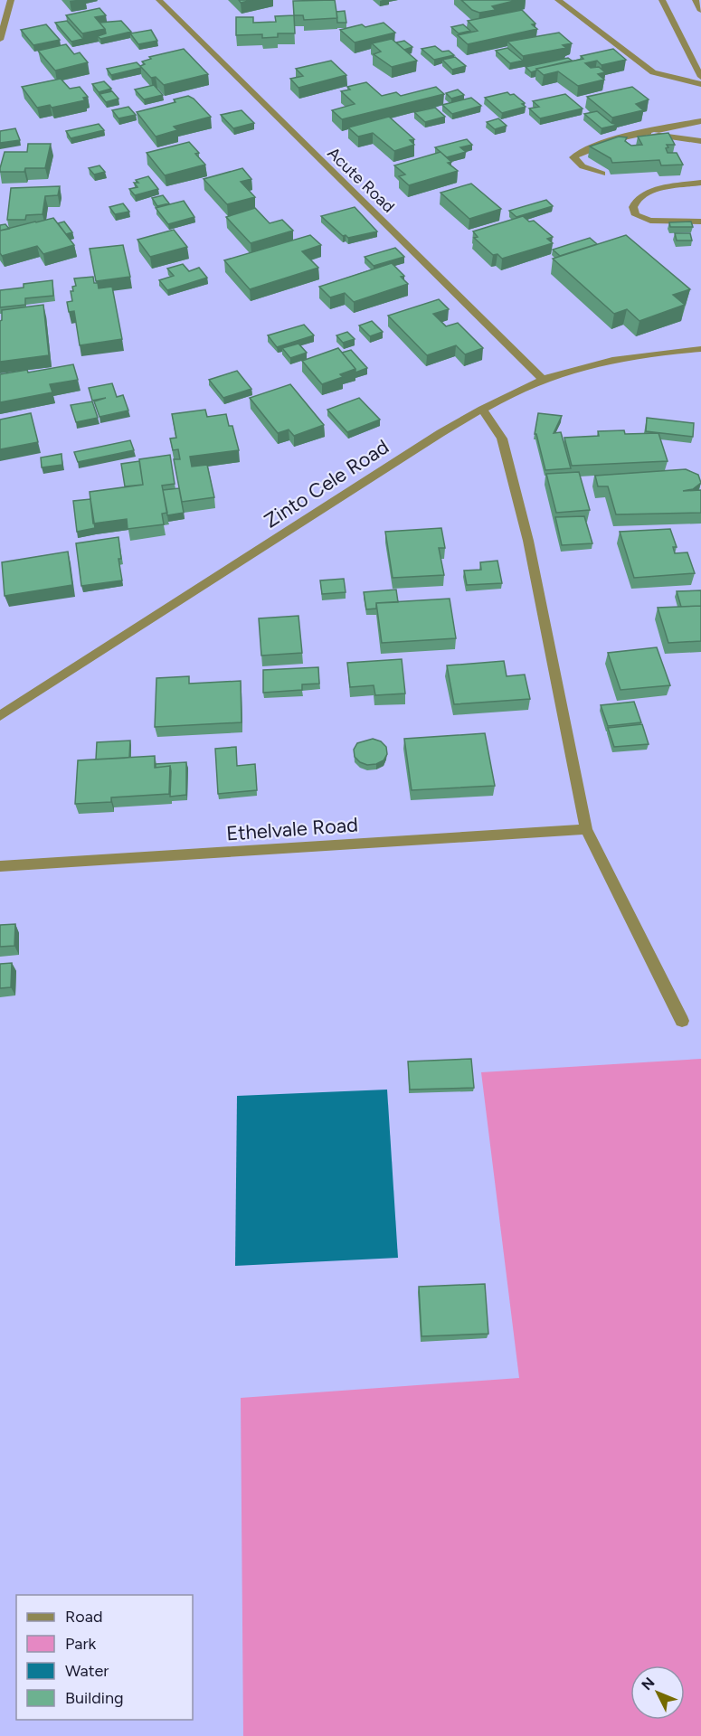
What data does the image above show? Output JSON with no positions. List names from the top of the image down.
{
  "streets": {
    "street": ["Acute Road", "Zinto Cele Road", "Ethelvale Road"]
  },
  "crossings": [
    ["Acute Road", "Zinto Cele Road"]
  ],
  "legend": [
    "Road",
    "Park",
    "Water",
    "Building"
  ],
  "north": "top left"
}
